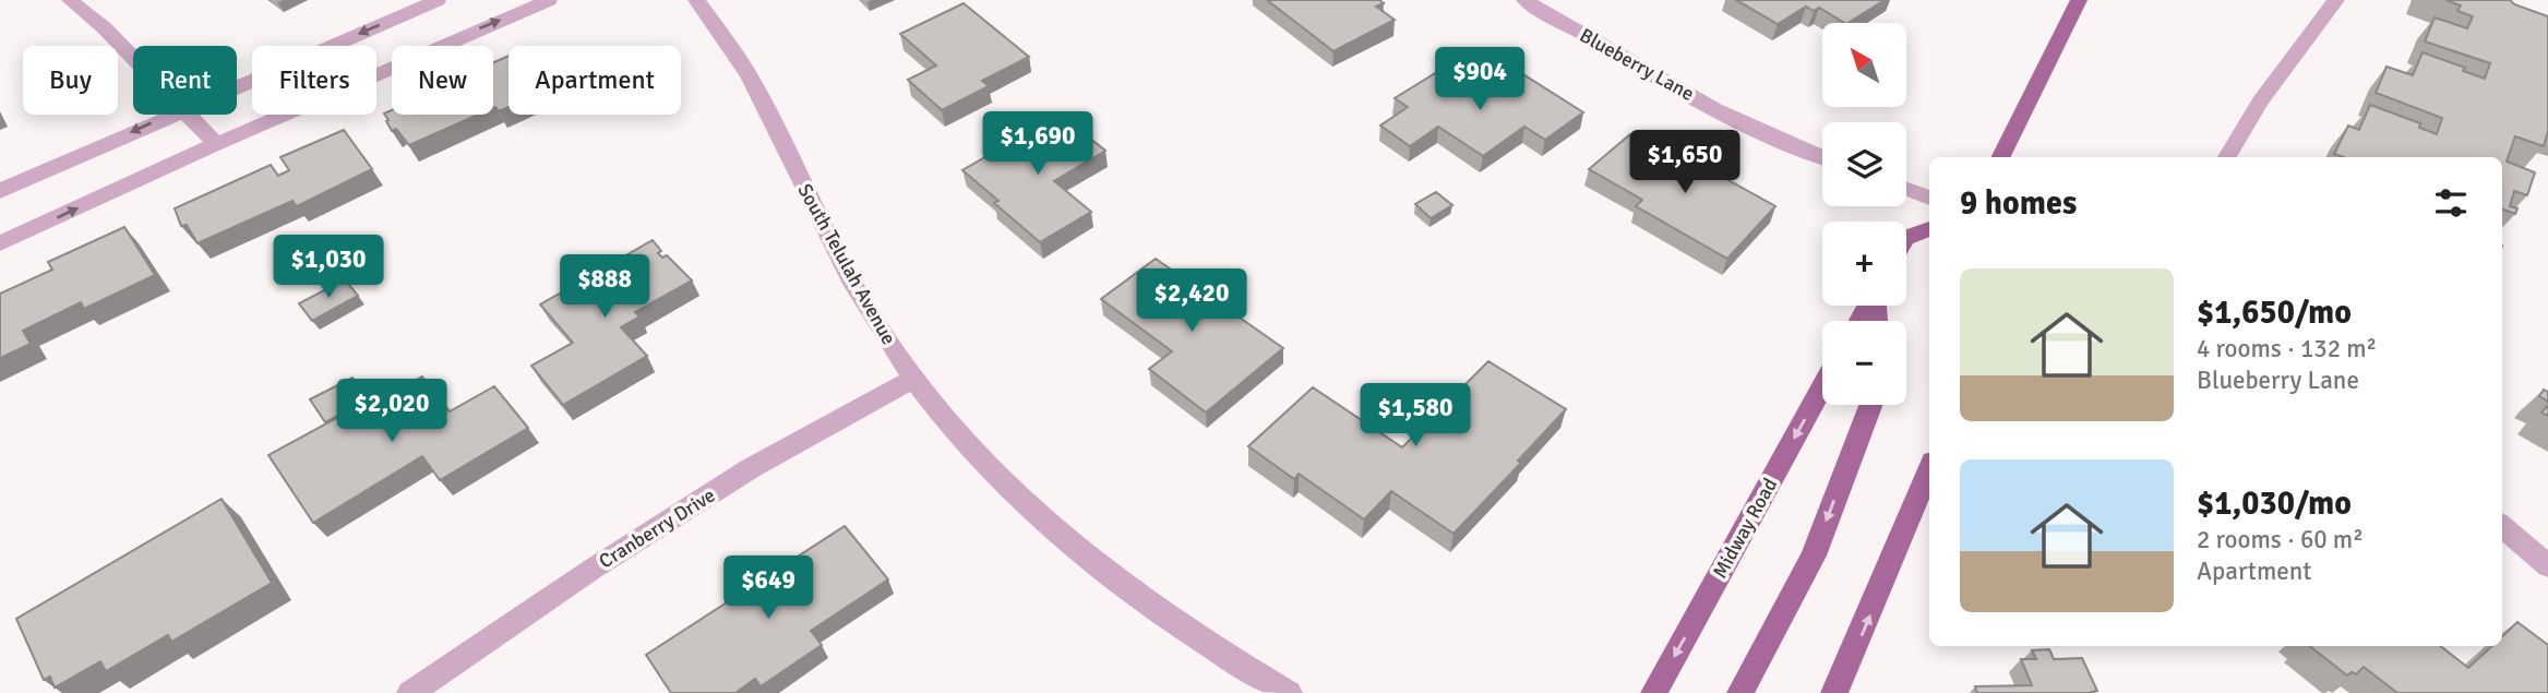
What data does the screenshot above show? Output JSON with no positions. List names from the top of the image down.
{
  "streets": {
    "main road": ["Midway Road"],
    "street": ["Blueberry Lane", "South Telulah Avenue", "Cranberry Drive"]
  },
  "crossings": [
    ["South Telulah Avenue", "Cranberry Drive"]
  ],
  "north": "top left",
  "page": {
    "map_buttons": ["+", "−"],
    "chip": [
      "Buy",
      "Rent",
      "Filters",
      "New",
      "Apartment"
    ],
    "price": [
      "$904",
      "$1,690",
      "$1,650",
      "$1,030",
      "$888",
      "$2,420",
      "$2,020",
      "$1,580",
      "$649"
    ],
    "heading": "9 homes",
    "list": [
      {
        "name": "$1,650/mo",
        "note": "4 rooms · 132 m² · Blueberry Lane"
      },
      {
        "name": "$1,030/mo",
        "note": "2 rooms · 60 m² · Apartment"
      }
    ]
  }
}
